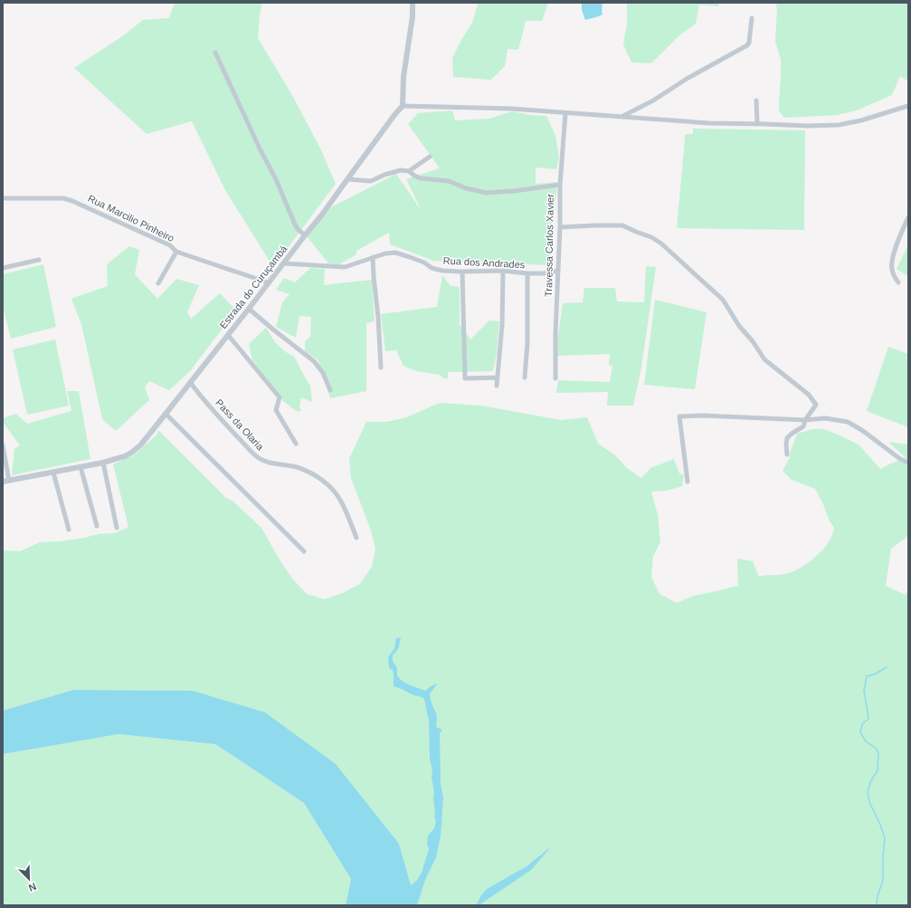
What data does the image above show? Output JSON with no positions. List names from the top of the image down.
{
  "streets": {
    "street": [
      "Rua Marcilio Pinheiro",
      "Travessa Carlos Xavier",
      "Rua dos Andrades",
      "Estrada do Curuçambá",
      "Pass da Olaria"
    ]
  },
  "crossings": [
    ["Rua Marcilio Pinheiro", "Estrada do Curuçambá"],
    ["Travessa Carlos Xavier", "Rua dos Andrades"],
    ["Rua dos Andrades", "Estrada do Curuçambá"],
    ["Estrada do Curuçambá", "Pass da Olaria"]
  ],
  "north": "bottom right"
}
